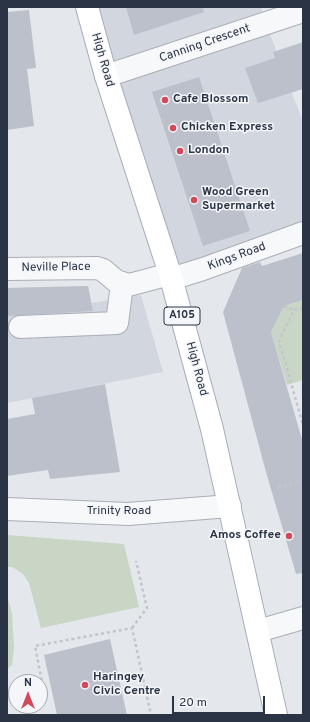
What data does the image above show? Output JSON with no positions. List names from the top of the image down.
{
  "streets": {
    "main road": ["High Road", "A105"],
    "street": [
      "Canning Crescent",
      "Kings Road",
      "Neville Place",
      "Trinity Road"
    ]
  },
  "crossings": [
    ["Canning Crescent", "High Road"],
    ["High Road", "Kings Road"],
    ["High Road", "Trinity Road"]
  ],
  "places": [
    "Cafe Blossom",
    "Chicken Express",
    "London",
    "Wood Green Supermarket",
    "Amos Coffee",
    "Haringey Civic Centre"
  ],
  "scale_bar": "20 m",
  "north": "top"
}
